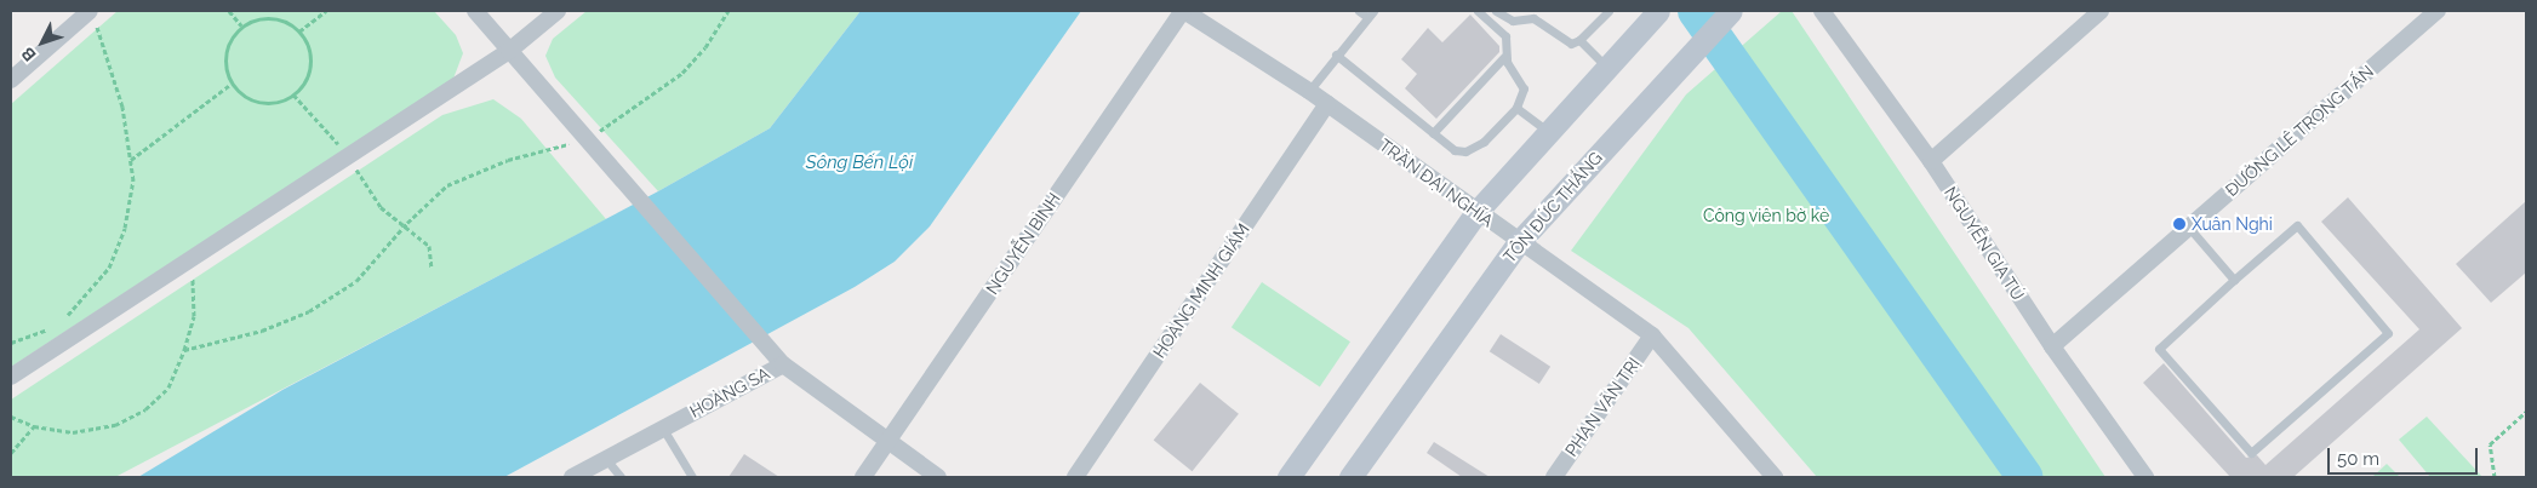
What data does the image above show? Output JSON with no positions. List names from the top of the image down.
{
  "streets": {
    "main road": ["TÔN ĐỨC THẮNG"],
    "street": [
      "ĐƯỜNG LÊ TRỌNG TẤN",
      "TRẦN ĐẠI NGHĨA",
      "NGUYỄN BÌNH",
      "NGUYỄN GIA TÚ",
      "HOÀNG MINH GIÁM",
      "HOÀNG SA",
      "PHAN VĂN TRỊ"
    ]
  },
  "crossings": [
    ["ĐƯỜNG LÊ TRỌNG TẤN", "NGUYỄN GIA TÚ"],
    ["TRẦN ĐẠI NGHĨA", "TÔN ĐỨC THẮNG"],
    ["TRẦN ĐẠI NGHĨA", "NGUYỄN BÌNH"],
    ["TRẦN ĐẠI NGHĨA", "HOÀNG MINH GIÁM"],
    ["TRẦN ĐẠI NGHĨA", "PHAN VĂN TRỊ"],
    ["NGUYỄN BÌNH", "HOÀNG SA"]
  ],
  "water": ["Sông Bến Lội"],
  "parks": ["Công viên bờ kè"],
  "places": ["Xuân Nghi"],
  "scale_bar": "50 m",
  "north": "bottom left"
}
